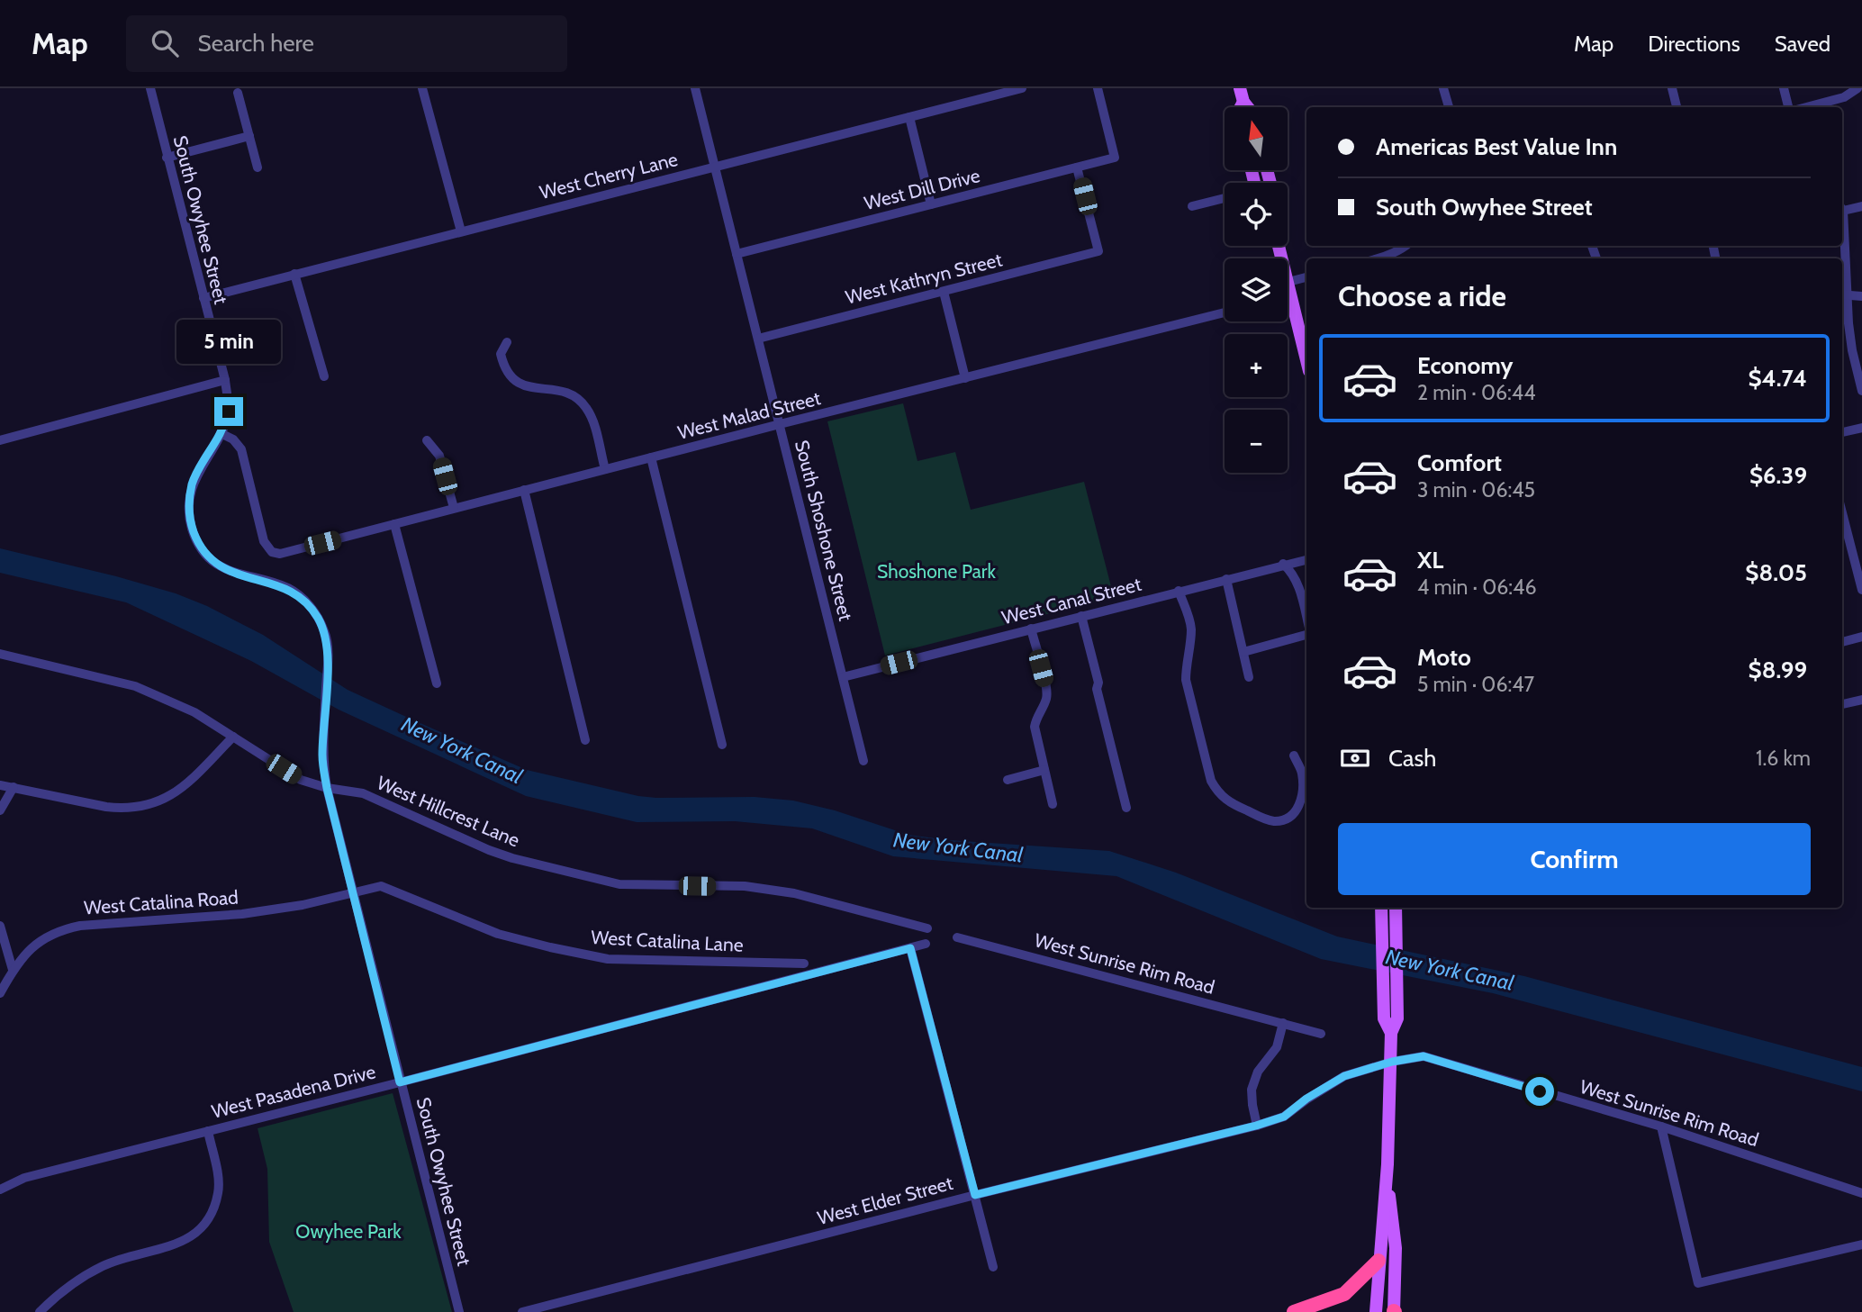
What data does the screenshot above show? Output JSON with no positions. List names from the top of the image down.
{
  "streets": {
    "street": [
      "West Cherry Lane",
      "West Dill Drive",
      "South Owyhee Street",
      "West Kathryn Street",
      "West Malad Street",
      "South Shoshone Street",
      "West Canal Street",
      "West Hillcrest Lane",
      "West Catalina Road",
      "West Catalina Lane",
      "West Sunrise Rim Road",
      "West Pasadena Drive",
      "West Elder Street"
    ]
  },
  "crossings": [
    ["West Cherry Lane", "South Owyhee Street"],
    ["West Cherry Lane", "South Shoshone Street"],
    ["West Dill Drive", "West Kathryn Street"],
    ["West Dill Drive", "South Shoshone Street"],
    ["South Owyhee Street", "West Malad Street"],
    ["South Owyhee Street", "West Hillcrest Lane"],
    ["South Owyhee Street", "West Catalina Road"],
    ["South Owyhee Street", "West Catalina Lane"],
    ["South Owyhee Street", "West Pasadena Drive"],
    ["West Kathryn Street", "South Shoshone Street"],
    ["West Malad Street", "South Shoshone Street"],
    ["South Shoshone Street", "West Canal Street"],
    ["West Catalina Road", "West Catalina Lane"],
    ["West Sunrise Rim Road", "West Elder Street"]
  ],
  "water": ["New York Canal"],
  "parks": ["Shoshone Park", "Owyhee Park"],
  "north": "top",
  "page": {
    "header": "Map",
    "search": "Search here",
    "nav": ["Map", "Directions", "Saved"],
    "map_buttons": ["+", "−"],
    "banner": ["Americas Best Value Inn", "South Owyhee Street"],
    "heading": "Choose a ride",
    "bubble": "5 min",
    "list": [
      {
        "name": "Economy",
        "note": "2 min · 06:44",
        "value": "$4.74"
      },
      {
        "name": "Comfort",
        "note": "3 min · 06:45",
        "value": "$6.39"
      },
      {
        "name": "XL",
        "note": "4 min · 06:46",
        "value": "$8.05"
      },
      {
        "name": "Moto",
        "note": "5 min · 06:47",
        "value": "$8.99"
      }
    ],
    "pay": ["Cash", "1.6 km"],
    "buttons": "Confirm"
  }
}
